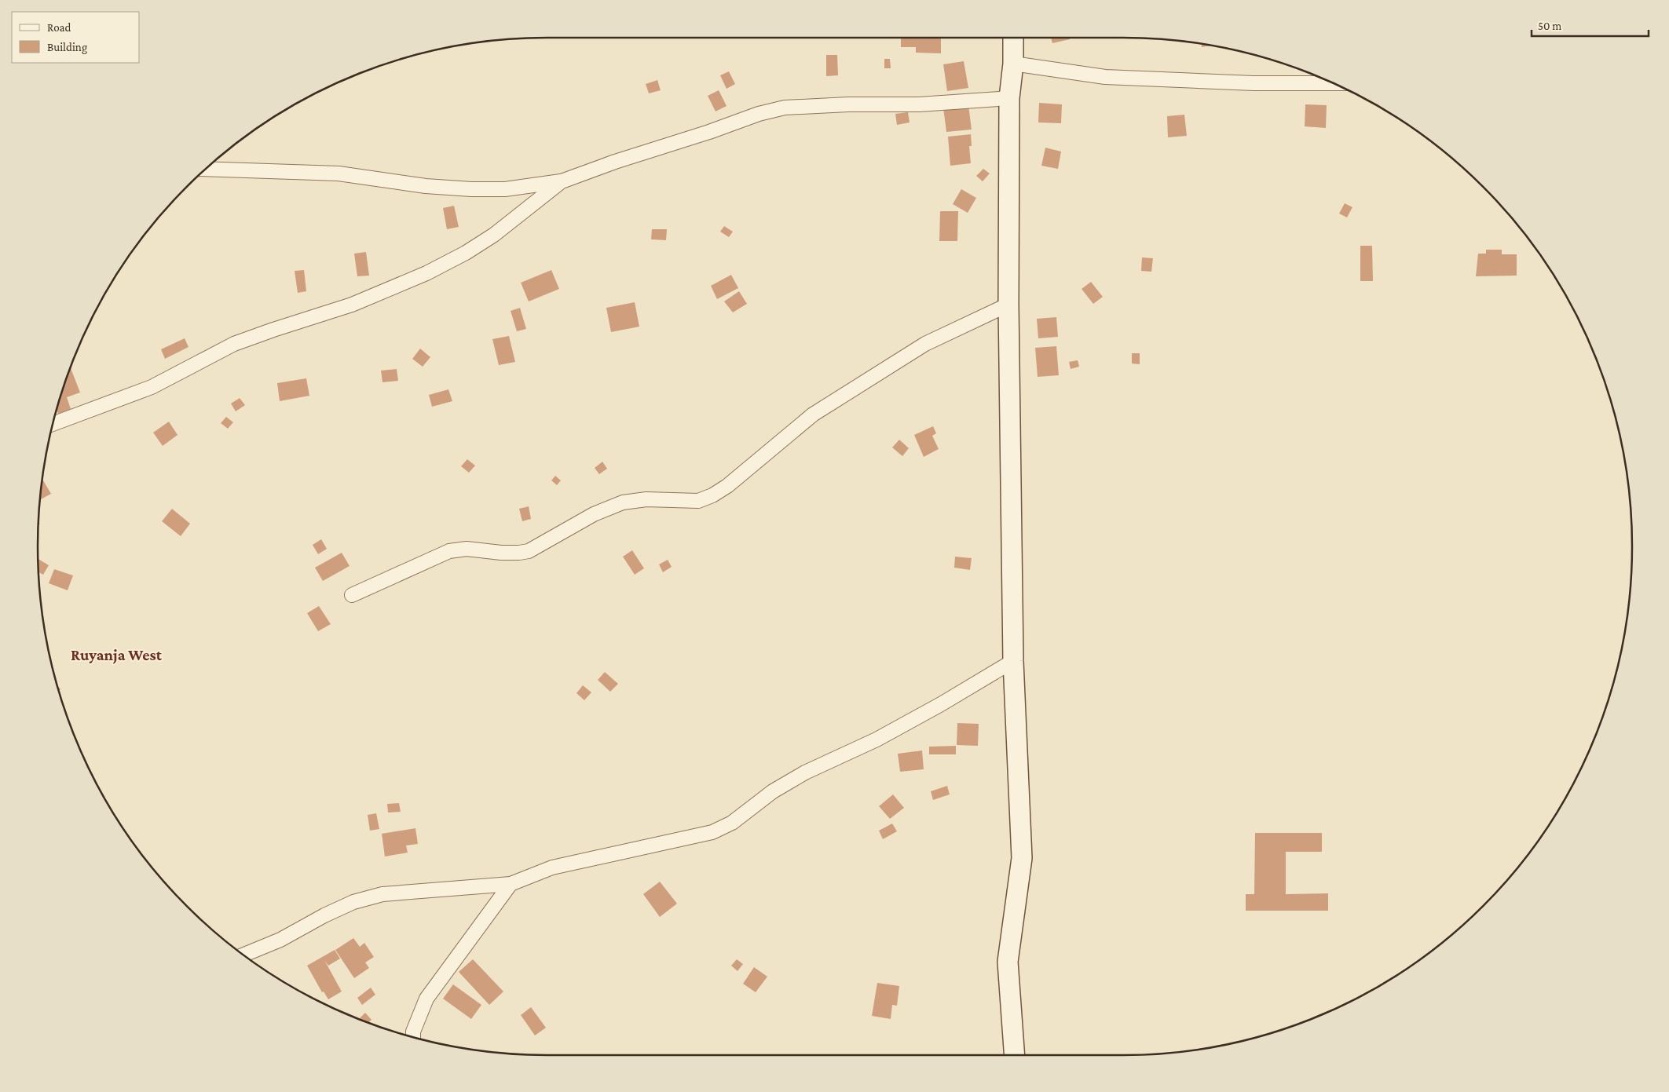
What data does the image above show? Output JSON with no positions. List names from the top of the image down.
{
  "districts": ["Ruyanja West"],
  "legend": ["Road", "Building"],
  "scale_bar": "50 m"
}
